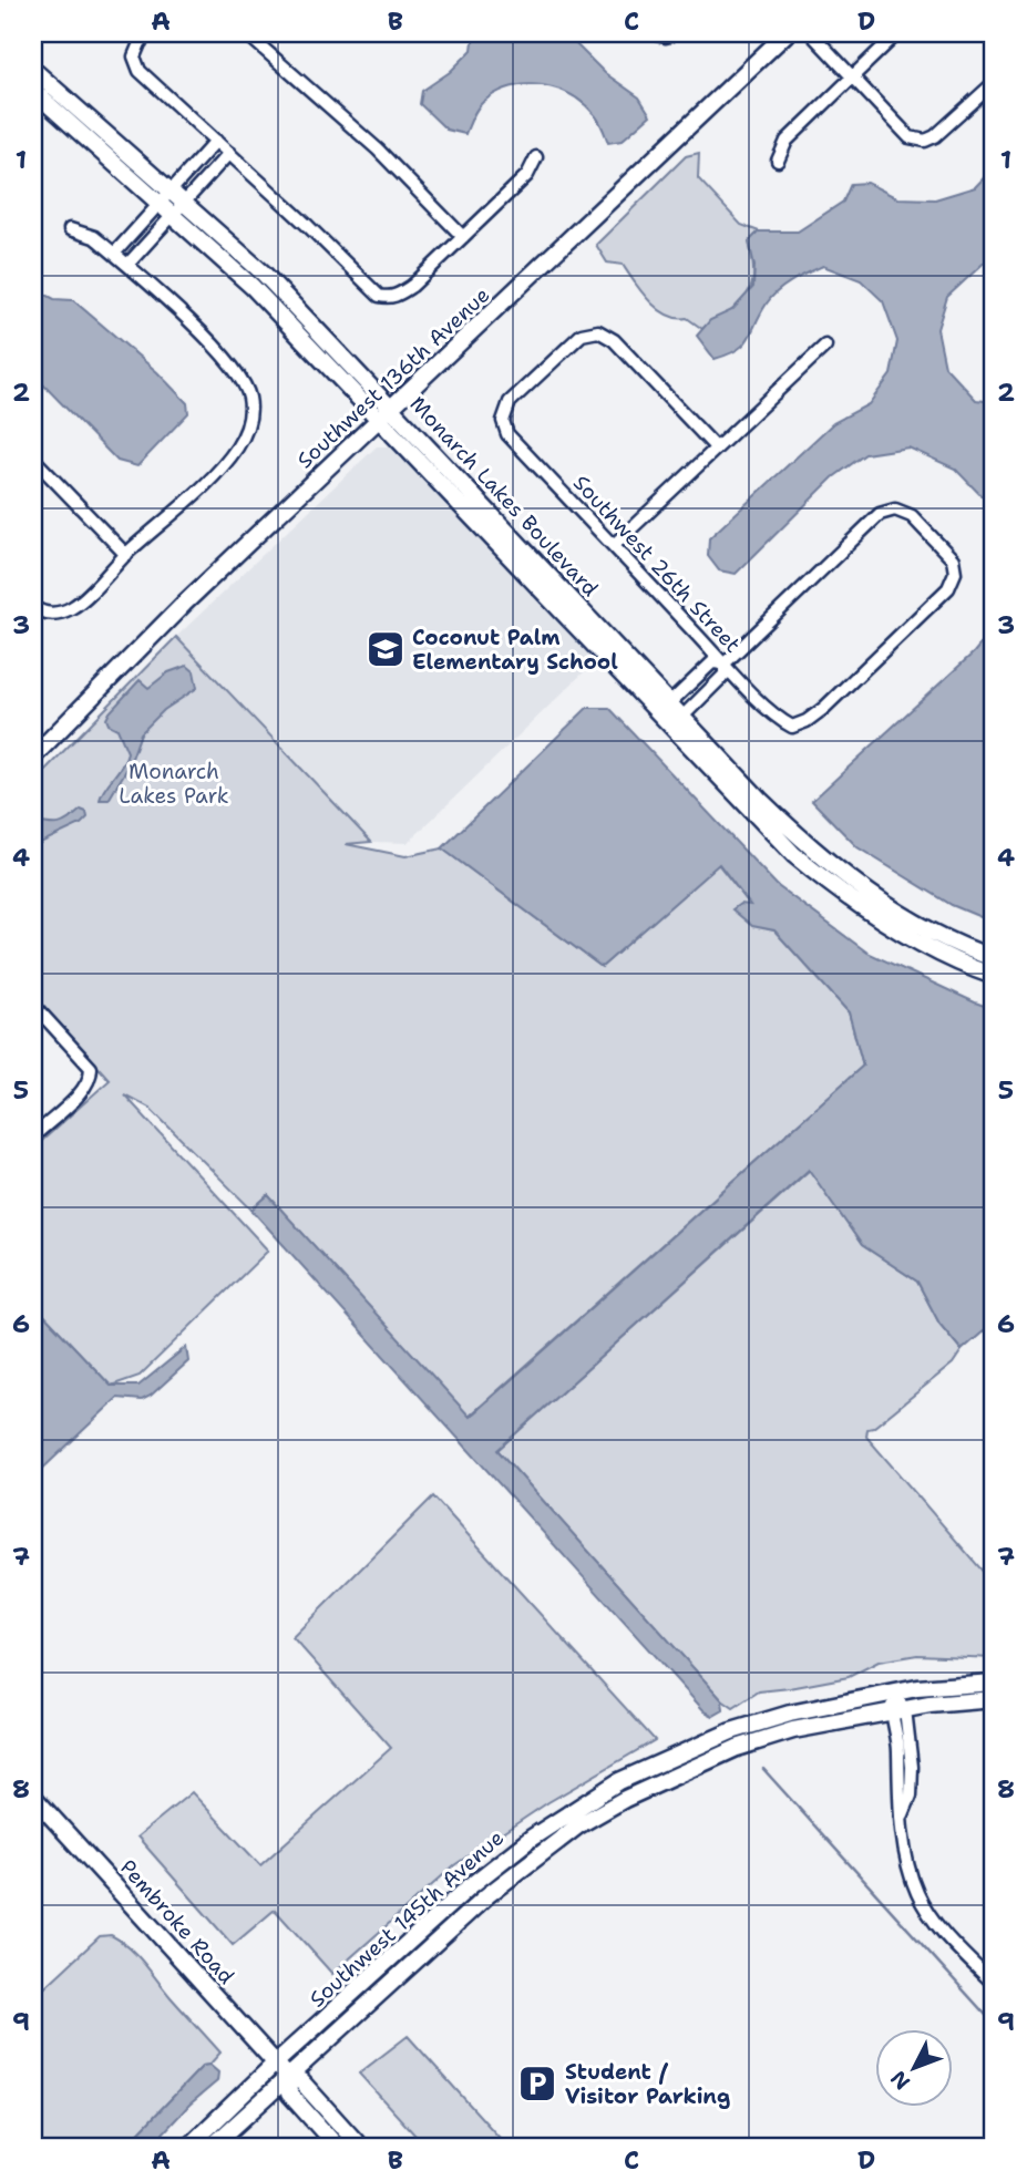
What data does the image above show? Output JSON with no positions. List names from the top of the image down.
{
  "streets": {
    "street": [
      "Southwest 136th Avenue",
      "Monarch Lakes Boulevard",
      "Southwest 26th Street",
      "Southwest 145th Avenue",
      "Pembroke Road"
    ]
  },
  "crossings": [
    ["Southwest 136th Avenue", "Monarch Lakes Boulevard"],
    ["Southwest 145th Avenue", "Pembroke Road"]
  ],
  "parks": ["Monarch Lakes Park"],
  "places": {
    "school or university": ["Coconut Palm Elementary School"],
    "parking": ["Student / Visitor Parking"]
  },
  "north": "bottom left",
  "grid": {
    "columns": [
      "A",
      "B",
      "C",
      "D"
    ],
    "rows": [
      "1",
      "2",
      "3",
      "4",
      "5",
      "6",
      "7",
      "8",
      "9"
    ]
  }
}
